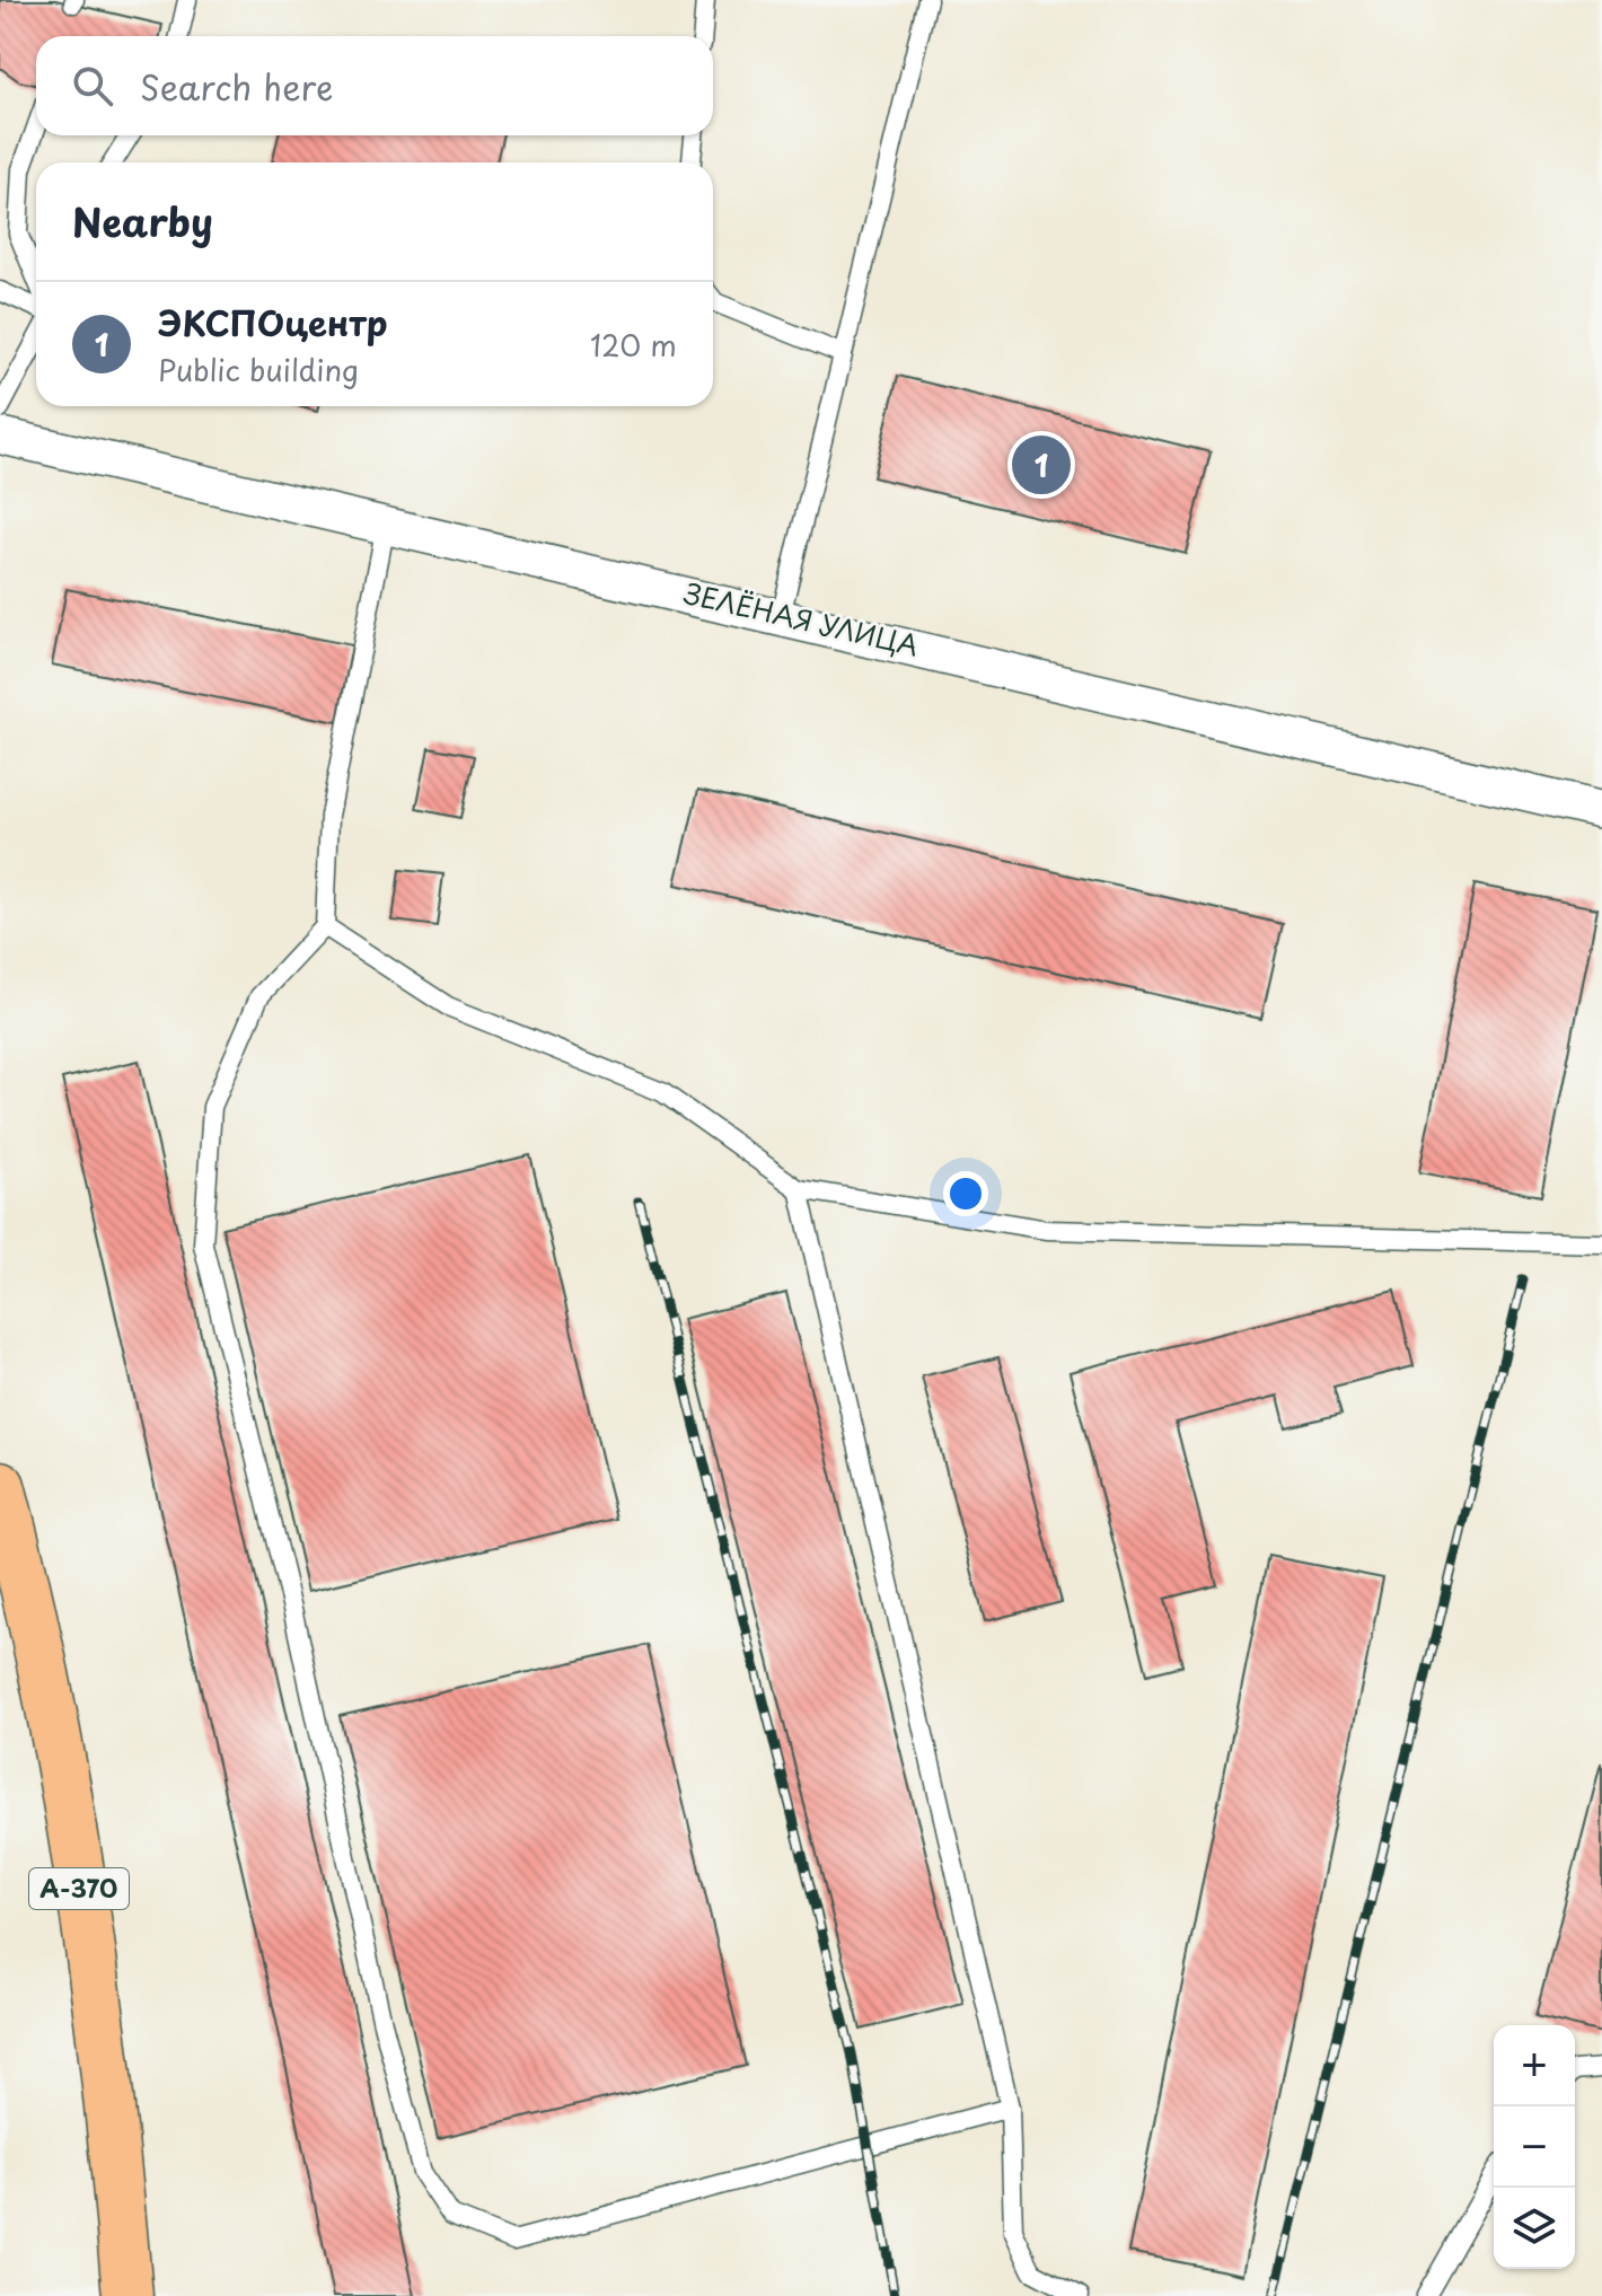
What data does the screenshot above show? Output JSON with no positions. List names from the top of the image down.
{
  "streets": {
    "highway": ["А-370"],
    "street": ["ЗЕЛЁНАЯ УЛИЦА"]
  },
  "page": {
    "search": "Search here",
    "heading": "Nearby",
    "list": [
      {
        "mark": "1",
        "name": "ЭКСПОцентр",
        "note": "Public building",
        "value": "120 m"
      }
    ],
    "pins": "1",
    "map_buttons": ["+", "−"]
  }
}
